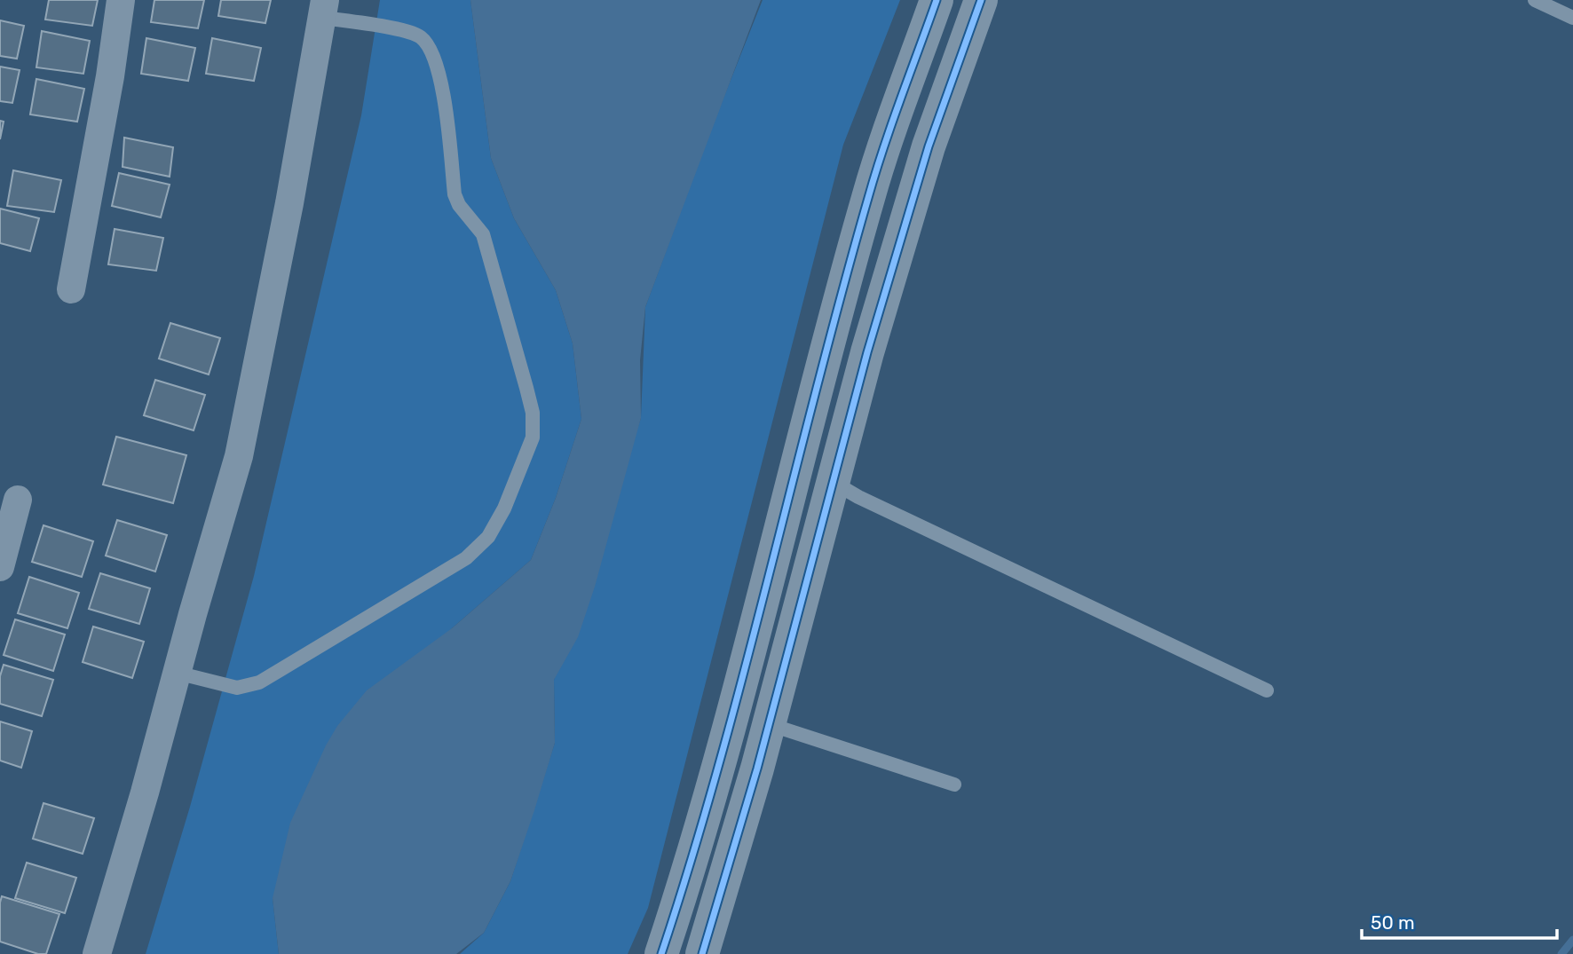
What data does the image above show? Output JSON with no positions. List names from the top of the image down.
{
  "scale_bar": "50 m"
}
